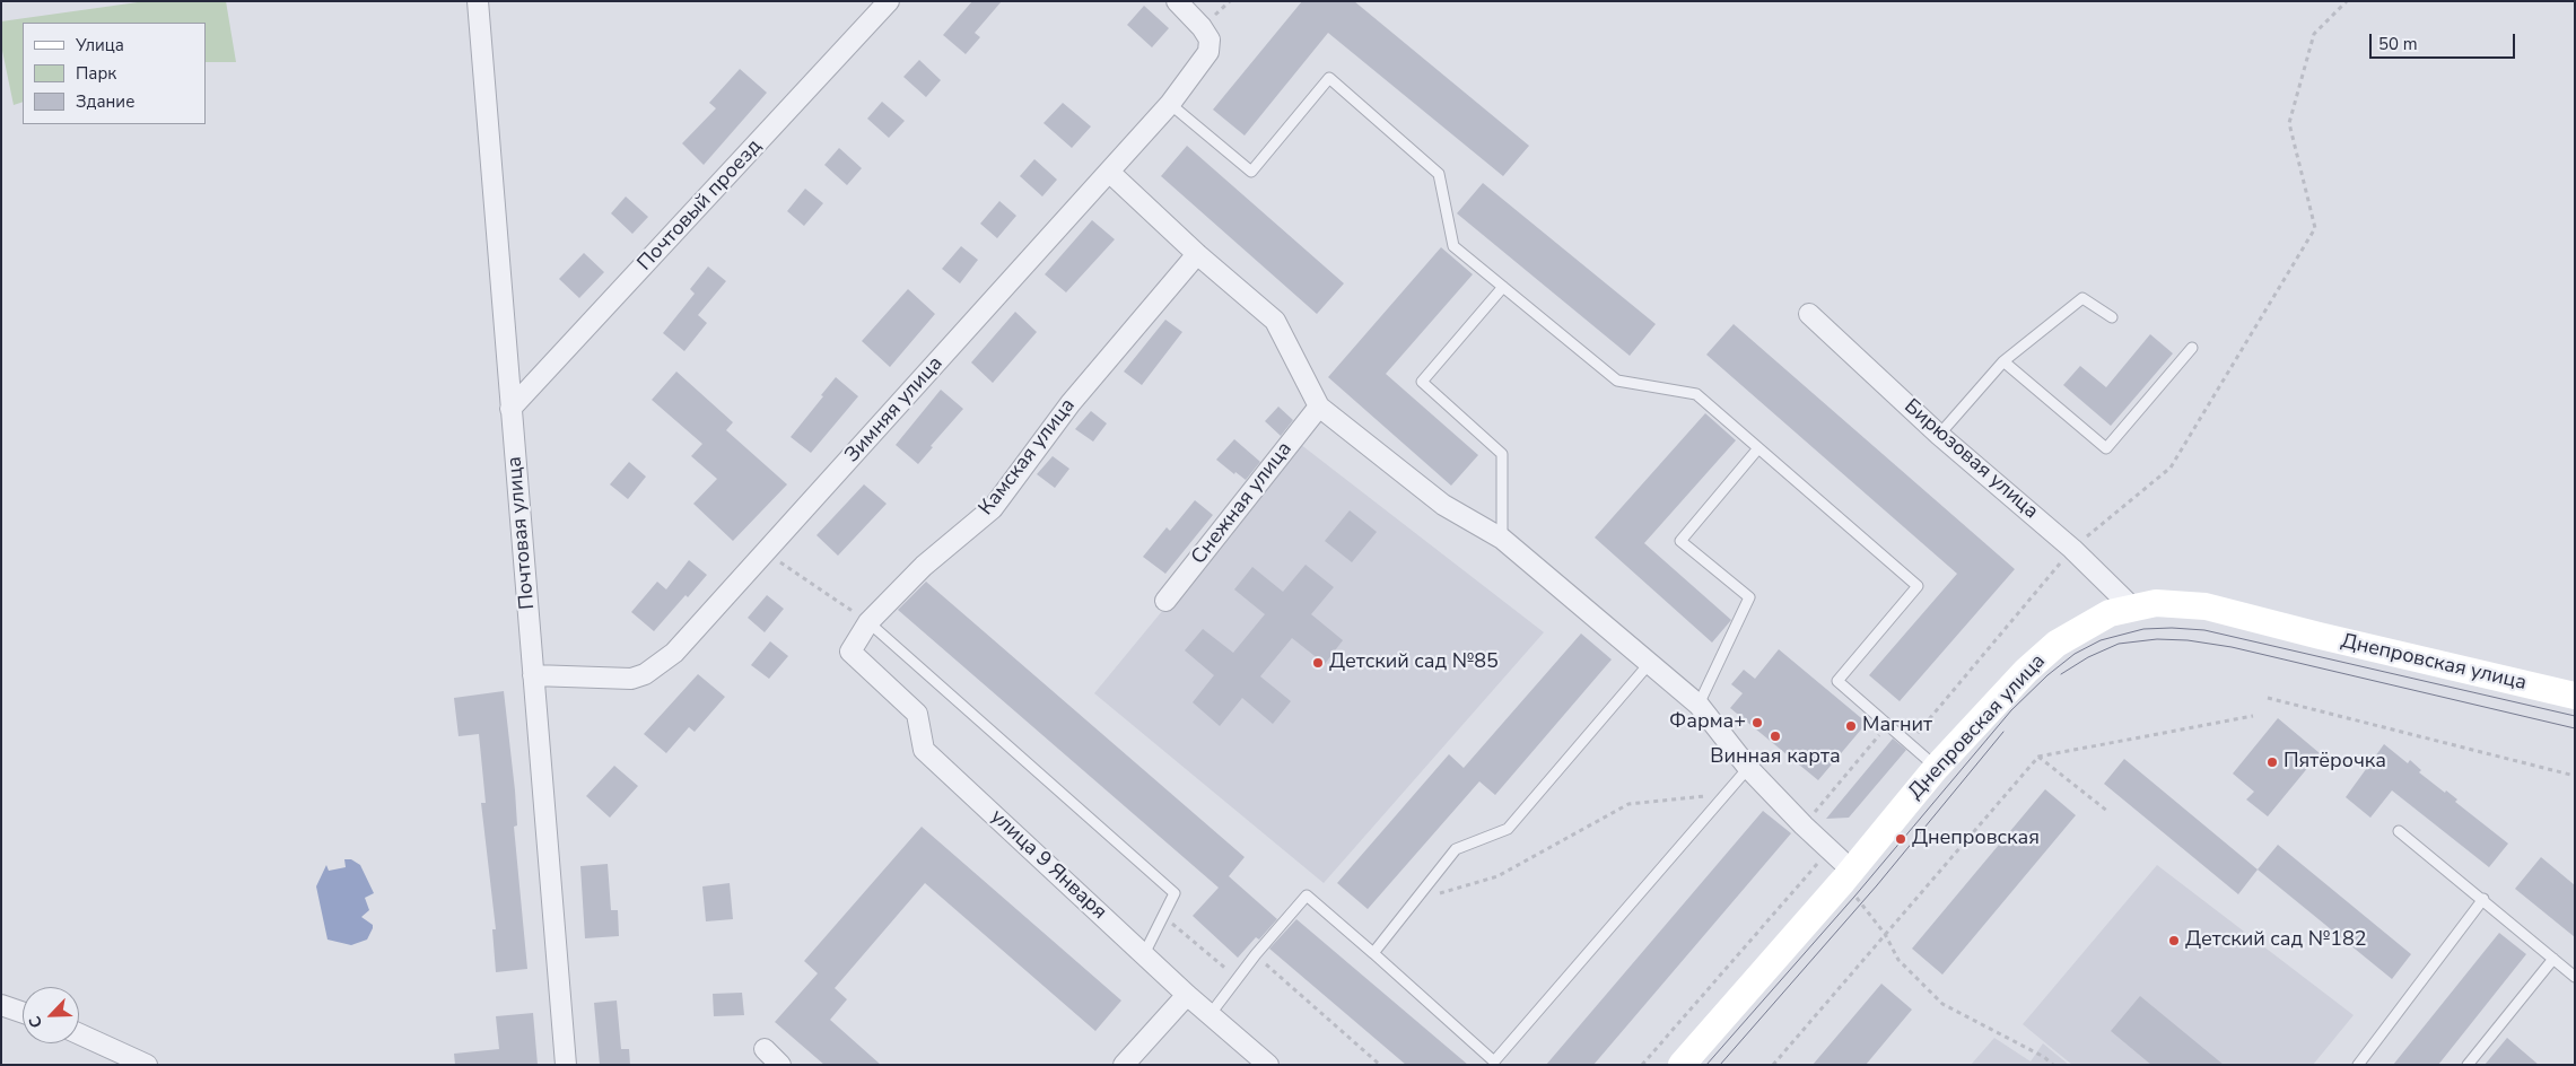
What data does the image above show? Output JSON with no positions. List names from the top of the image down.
{
  "streets": {
    "street": [
      "Почтовый проезд",
      "Зимняя улица",
      "Камская улица",
      "Бирюзовая улица",
      "Снежная улица",
      "Почтовая улица",
      "Днепровская улица",
      "улица 9 Января"
    ]
  },
  "crossings": [
    ["Почтовый проезд", "Почтовая улица"],
    ["Зимняя улица", "Почтовая улица"],
    ["Камская улица", "улица 9 Января"],
    ["Бирюзовая улица", "Днепровская улица"]
  ],
  "places": [
    "Детский сад №85",
    "Фарма+",
    "Магнит",
    "Винная карта",
    "Пятёрочка",
    "Днепровская",
    "Детский сад №182"
  ],
  "legend": ["Улица", "Парк", "Здание"],
  "scale_bar": "50 m",
  "north": "bottom left"
}
